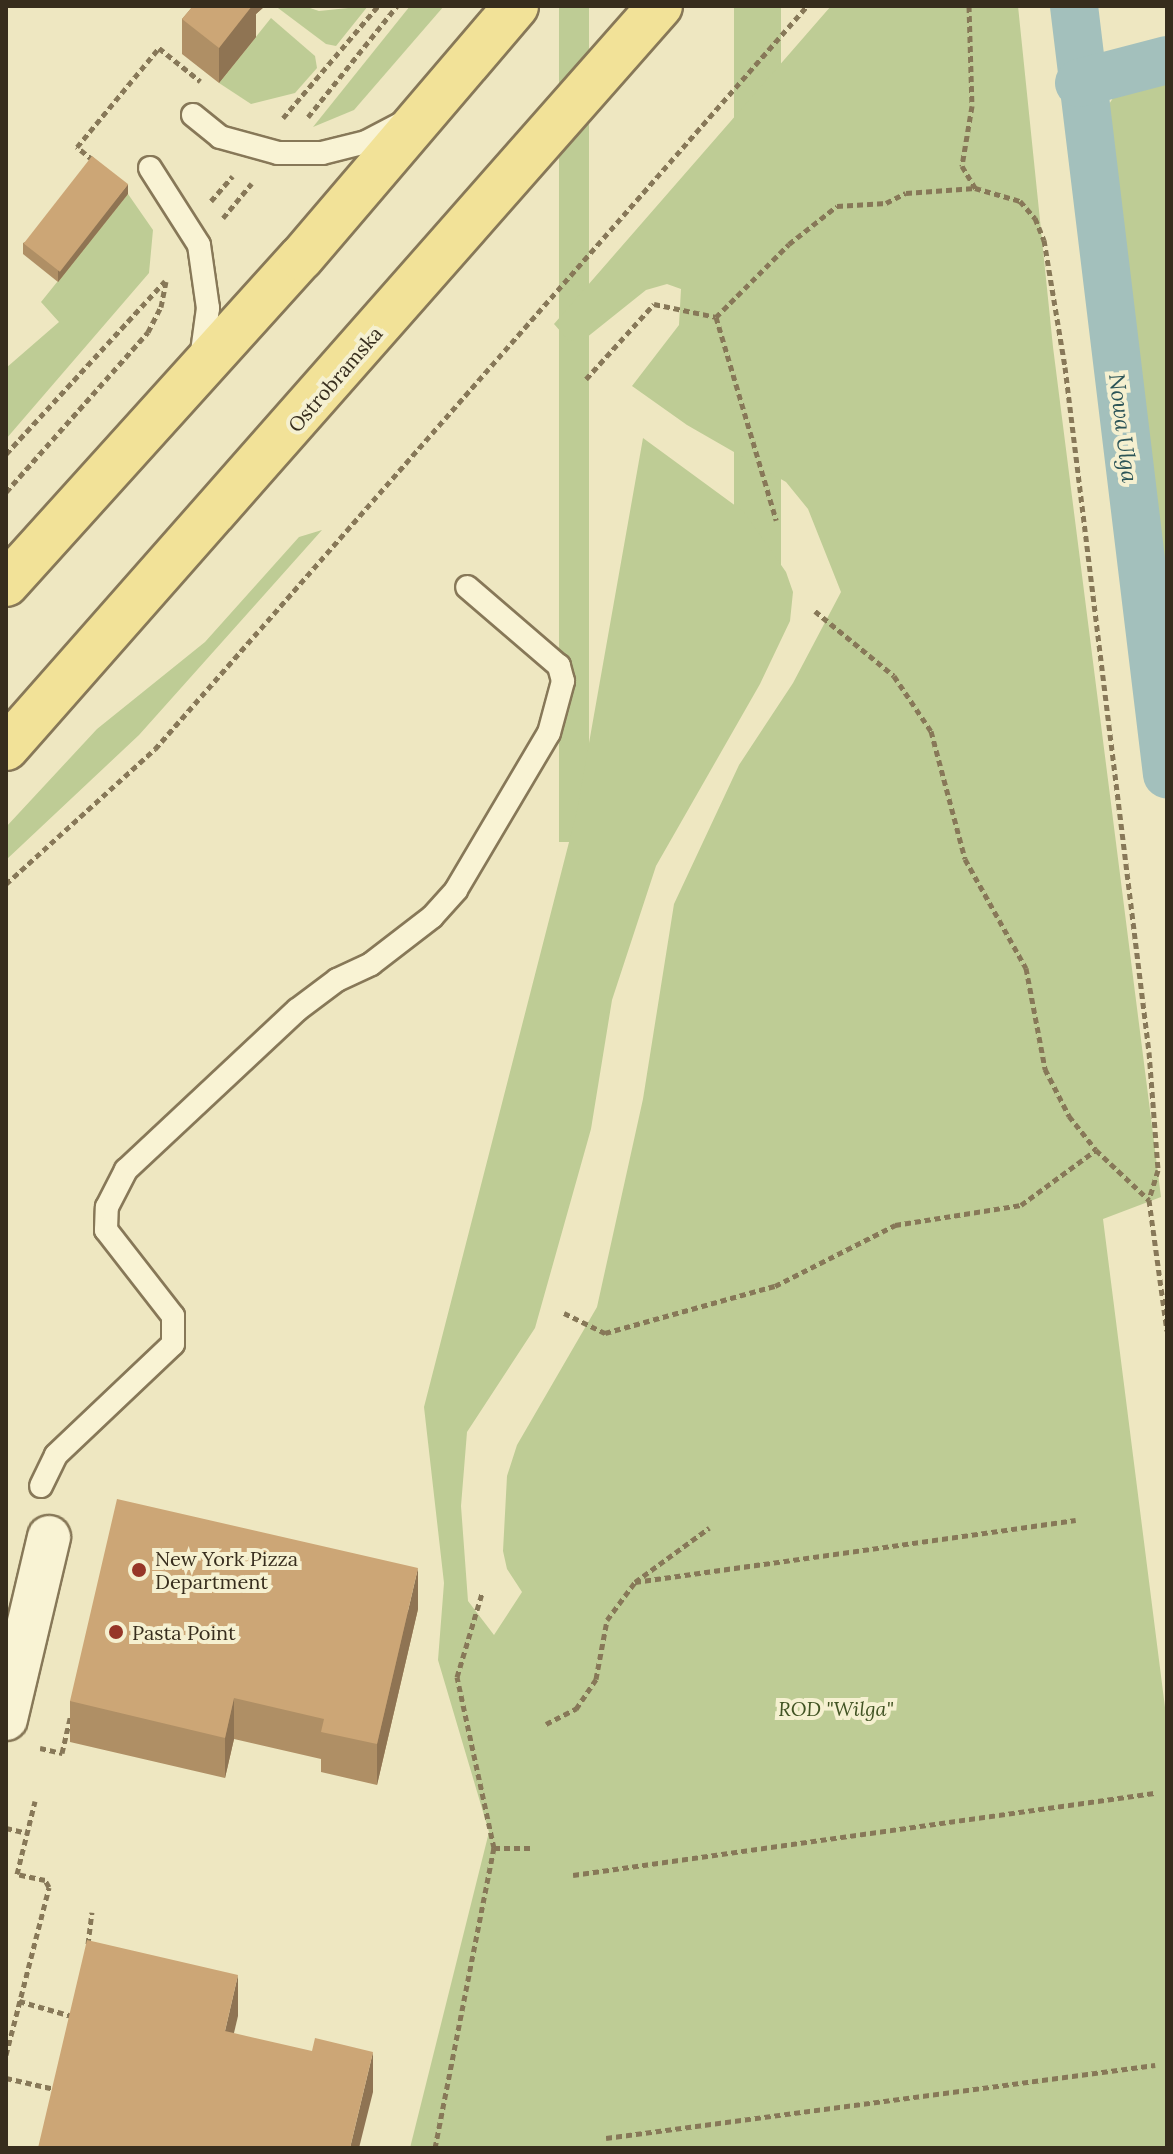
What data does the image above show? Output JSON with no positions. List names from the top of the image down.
{
  "streets": {
    "main road": ["Ostrobramska"]
  },
  "water": ["Nowa Ulga"],
  "parks": ["ROD \"Wilga\""],
  "places": ["New York Pizza Department", "Pasta Point"]
}
